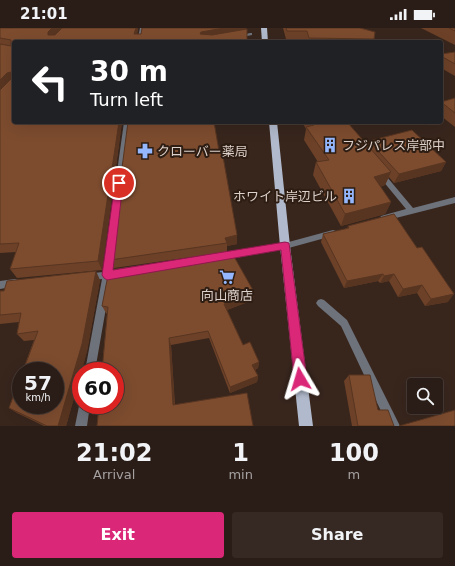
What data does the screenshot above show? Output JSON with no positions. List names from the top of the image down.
{
  "places": {
    "building": ["フジパレス岸部中", "ホワイト岸辺ビル"],
    "pharmacy": ["クローバー薬局"],
    "supermarket": ["向山商店"]
  },
  "page": {
    "status": "21:01",
    "turn": ["30 m", "Turn left"],
    "speed": "57 km/h",
    "limit": "60",
    "eta": [
      "21:02",
      "Arrival",
      "1",
      "min",
      "100",
      "m"
    ],
    "buttons": ["Exit", "Share"]
  }
}
